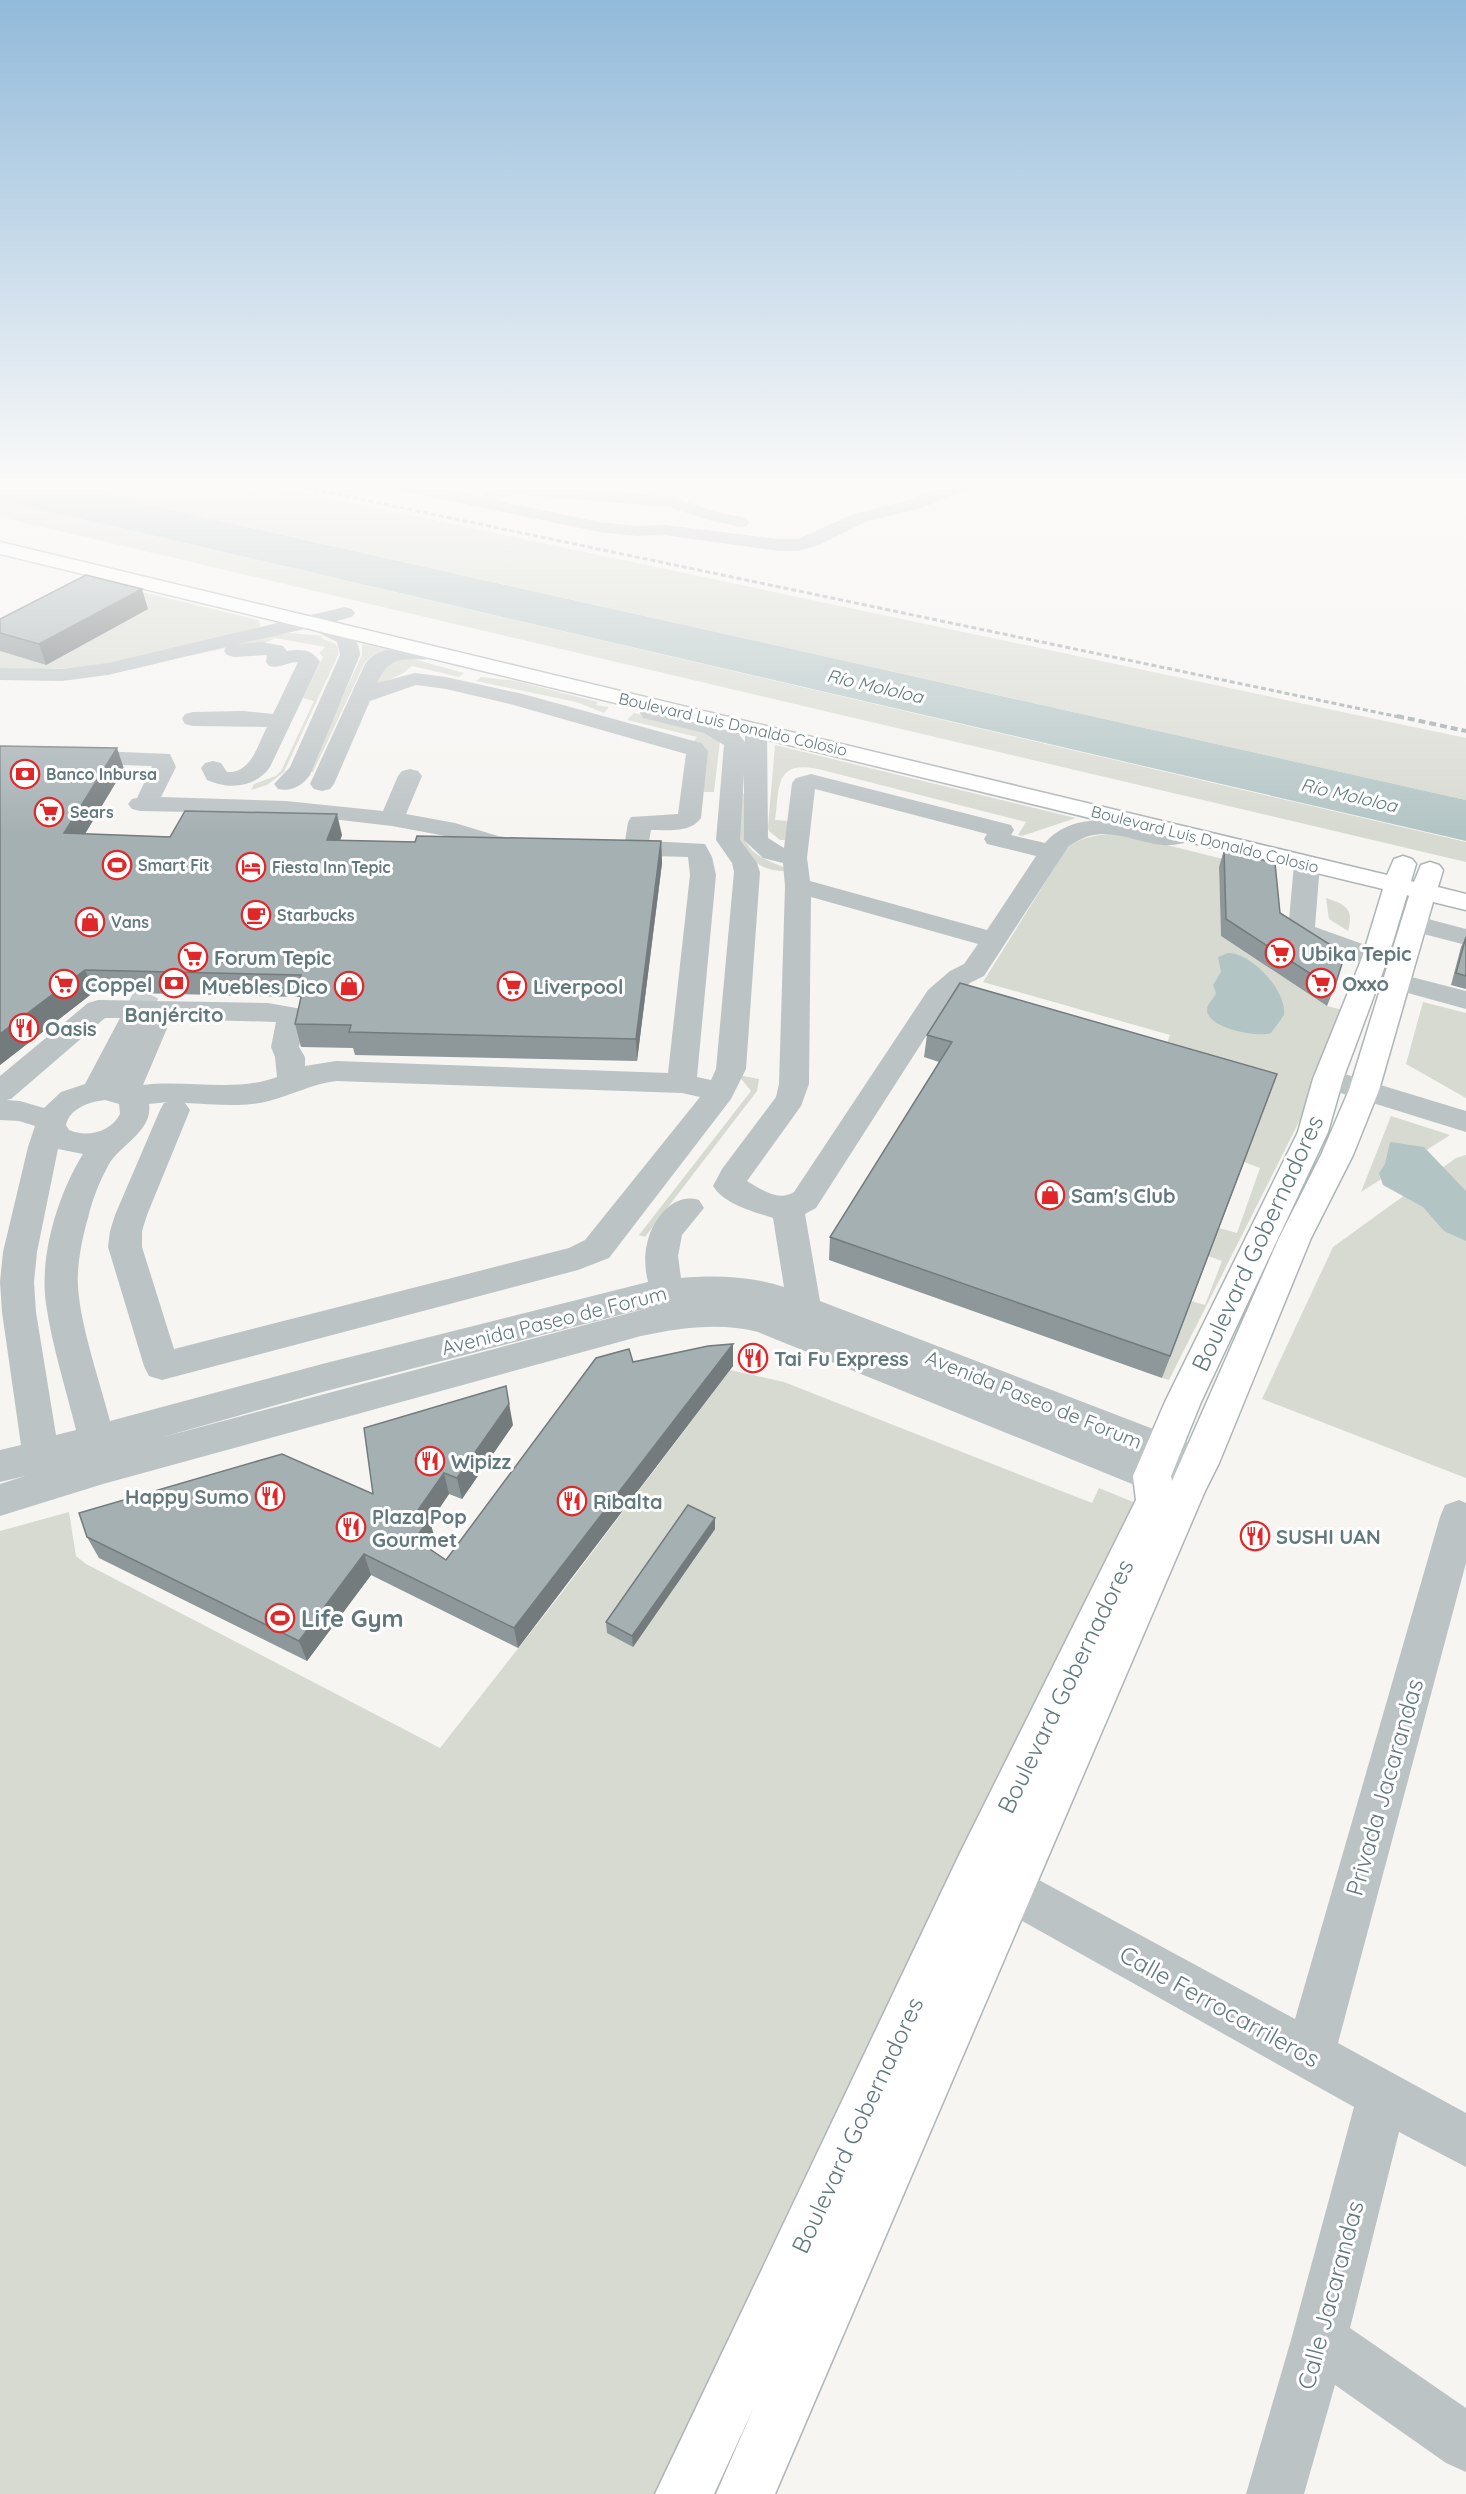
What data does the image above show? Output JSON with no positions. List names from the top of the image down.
{
  "streets": {
    "main road": ["Boulevard Luis Donaldo Colosio", "Boulevard Gobernadores"],
    "street": [
      "Avenida Paseo de Forum",
      "Privada Jacarandas",
      "Calle Ferrocarrileros",
      "Calle Jacarandas"
    ]
  },
  "crossings": [
    ["Boulevard Luis Donaldo Colosio", "Boulevard Gobernadores"],
    ["Boulevard Gobernadores", "Avenida Paseo de Forum"],
    ["Boulevard Gobernadores", "Calle Ferrocarrileros"],
    ["Privada Jacarandas", "Calle Ferrocarrileros"],
    ["Calle Ferrocarrileros", "Calle Jacarandas"]
  ],
  "water": ["Río Mololoa"],
  "places": {
    "bank": ["Banco Inbursa", "Banjército"],
    "supermarket": [
      "Sears",
      "Ubika Tepic",
      "Forum Tepic",
      "Oxxo",
      "Coppel",
      "Liverpool"
    ],
    "sports": ["Smart Fit", "Life Gym"],
    "hotel": ["Fiesta Inn Tepic"],
    "cafe": ["Starbucks"],
    "shop": ["Vans", "Muebles Dico", "Sam's Club"],
    "restaurant": [
      "Oasis",
      "Tai Fu Express",
      "Wipizz",
      "Happy Sumo",
      "Ribalta",
      "Plaza Pop Gourmet",
      "SUSHI UAN"
    ]
  }
}
